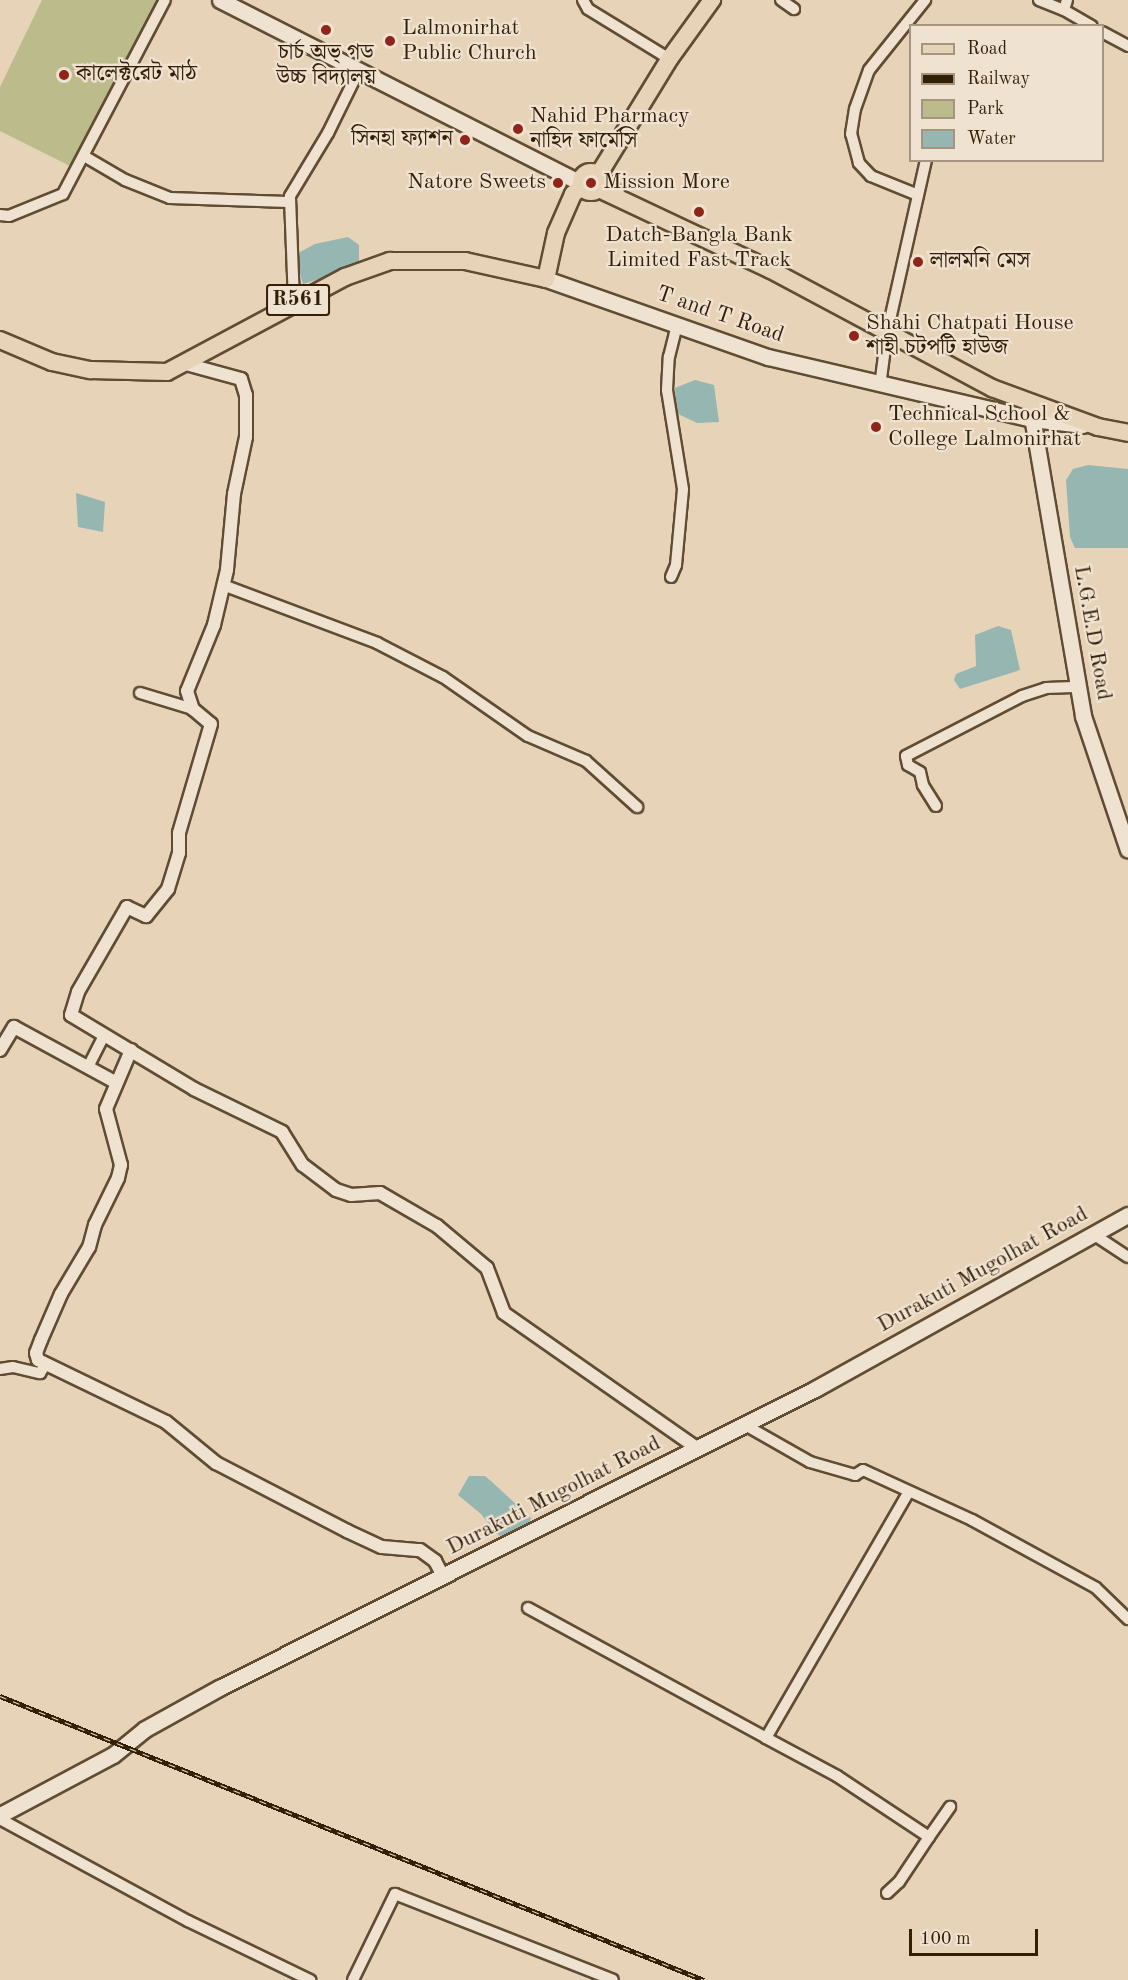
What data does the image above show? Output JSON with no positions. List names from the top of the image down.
{
  "streets": {
    "main road": [
      "R561",
      "T and T Road",
      "L.G.E.D Road",
      "Durakuti Mugolhat Road"
    ]
  },
  "crossings": [
    ["R561", "T and T Road"],
    ["T and T Road", "L.G.E.D Road"]
  ],
  "places": [
    "চার্চ অভ্ গড ‍উচ্চ বিদ্যালয়",
    "Lalmonirhat Public Church",
    "কালেক্টরেট মাঠ",
    "Nahid Pharmacy নাহিদ ফার্মেসি",
    "সিনহা ফ্যাশন",
    "Natore Sweets",
    "Mission More",
    "Datch-Bangla Bank Limited Fast Track",
    "লালমনি মেস",
    "Shahi Chatpati House শাহী চটপটি হাউজ",
    "Technical School & College Lalmonirhat"
  ],
  "legend": [
    "Road",
    "Railway",
    "Park",
    "Water"
  ],
  "scale_bar": "100 m"
}
